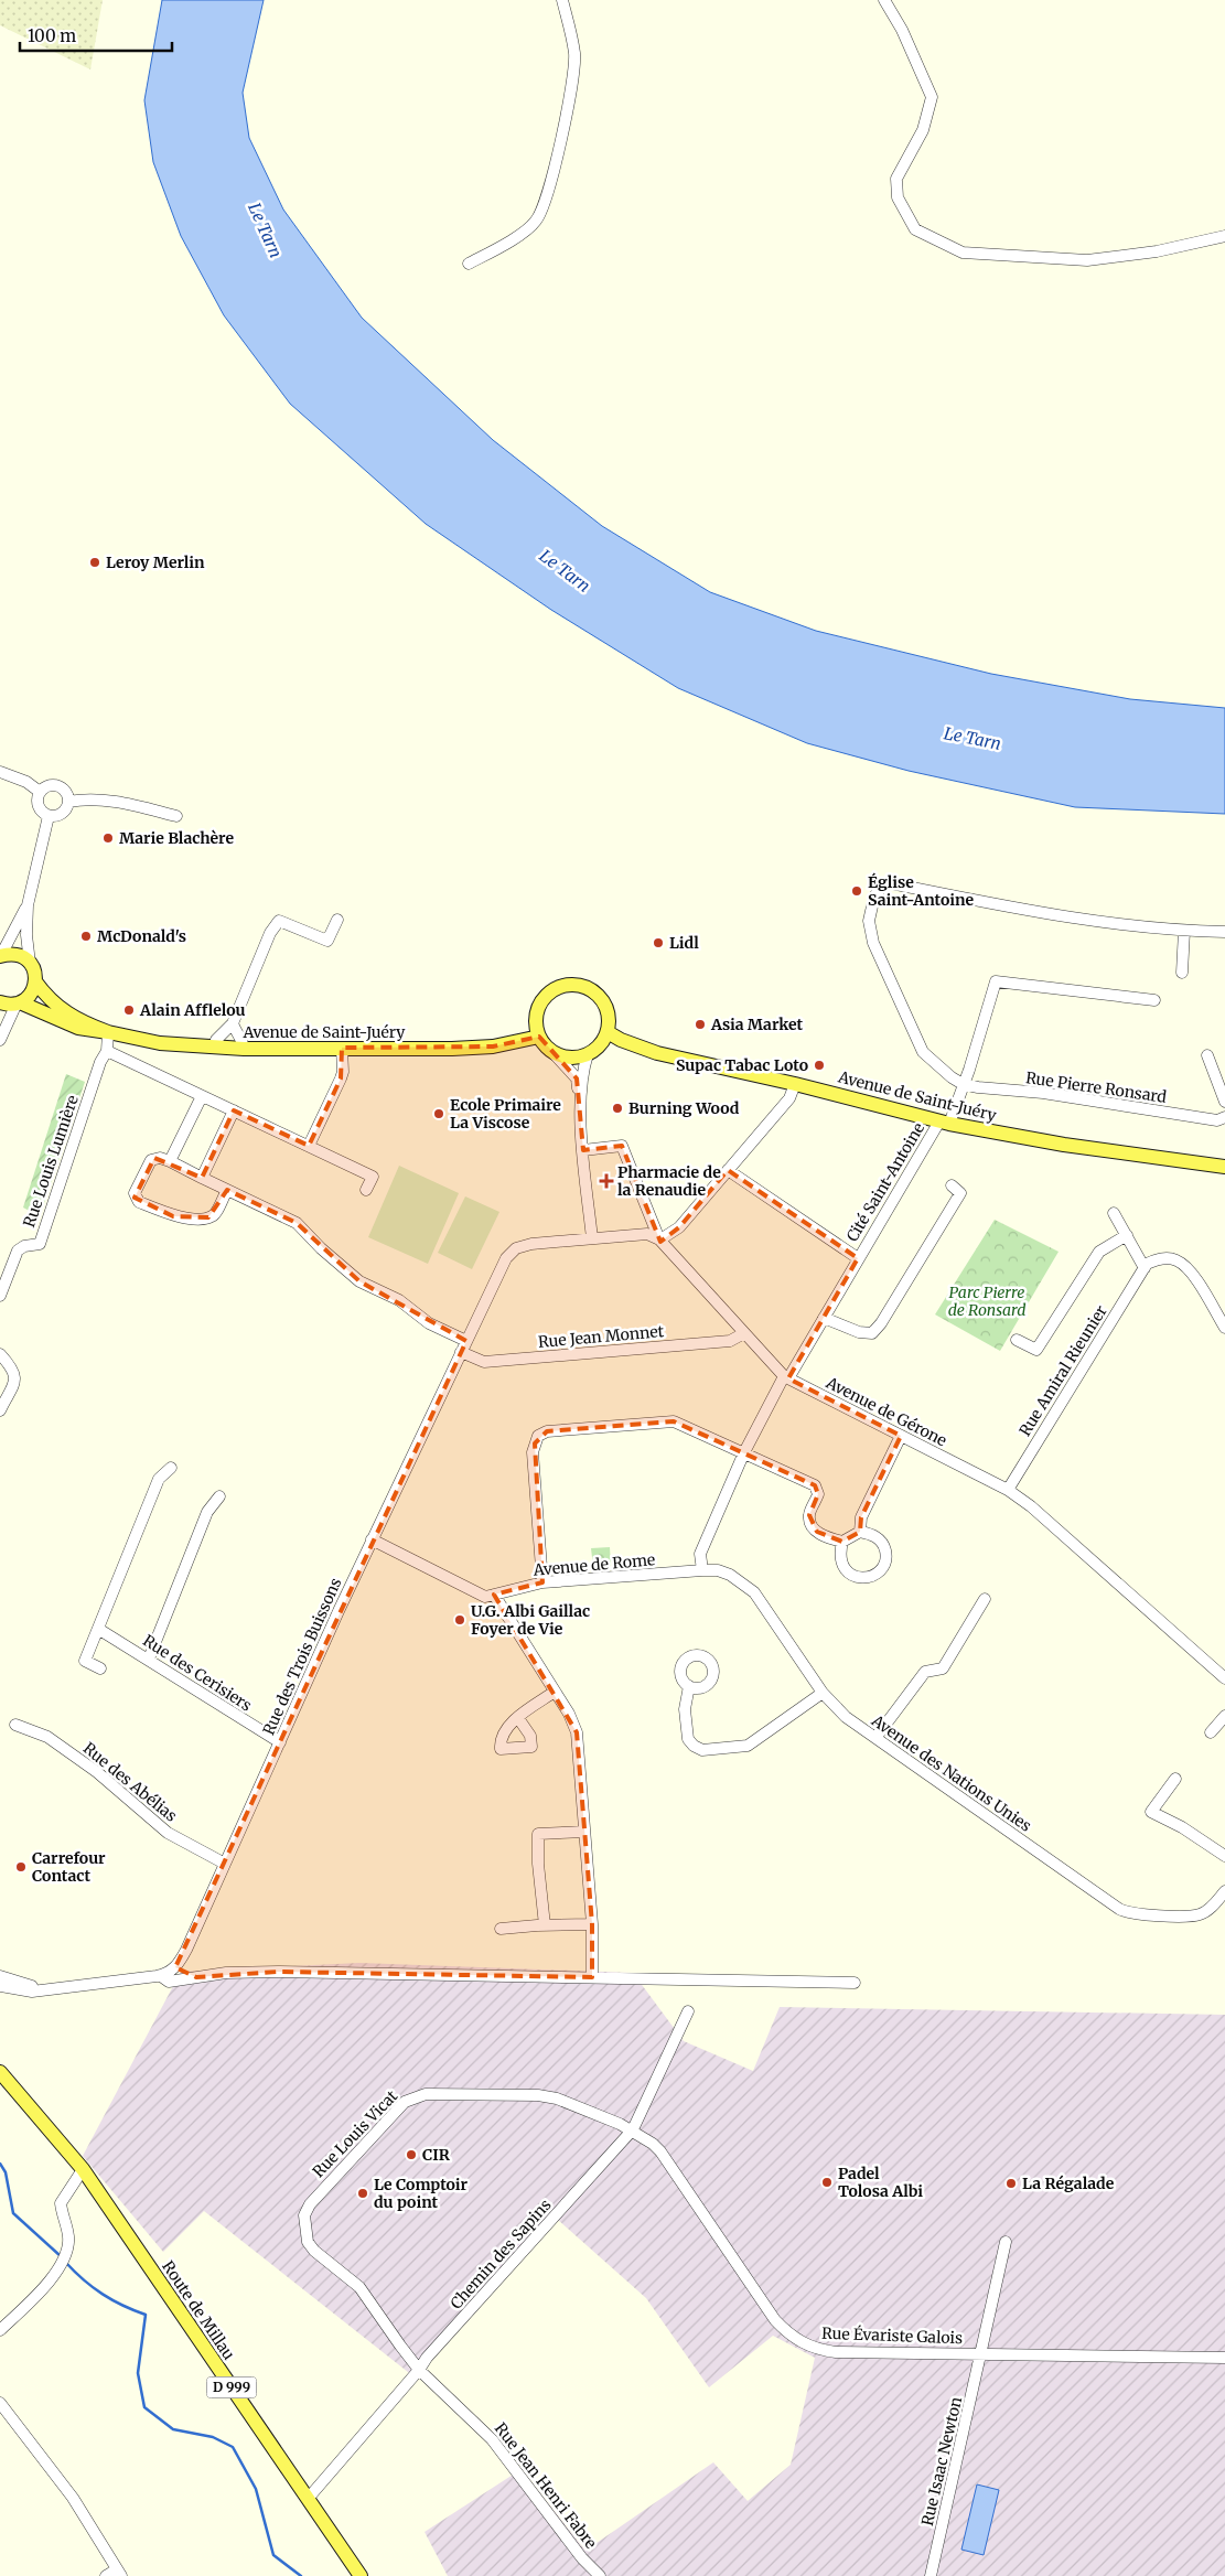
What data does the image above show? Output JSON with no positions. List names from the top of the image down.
{
  "streets": {
    "main road": ["Avenue de Saint-Juéry", "Route de Millau", "D 999"],
    "street": [
      "Rue Pierre Ronsard",
      "Rue Louis Lumière",
      "Cité Saint-Antoine",
      "Rue Jean Monnet",
      "Rue Amiral Rieunier",
      "Avenue de Gérone",
      "Avenue de Rome",
      "Rue des Trois Buissons",
      "Rue des Cerisiers",
      "Avenue des Nations Unies",
      "Rue des Abélias",
      "Rue Louis Vicat",
      "Chemin des Sapins",
      "Rue Évariste Galois",
      "Rue Isaac Newton",
      "Rue Jean Henri Fabre"
    ]
  },
  "crossings": [
    ["Avenue de Saint-Juéry", "Cité Saint-Antoine"],
    ["Rue Pierre Ronsard", "Cité Saint-Antoine"],
    ["Cité Saint-Antoine", "Avenue de Gérone"],
    ["Cité Saint-Antoine", "Avenue de Rome"],
    ["Cité Saint-Antoine", "Avenue des Nations Unies"],
    ["Rue Jean Monnet", "Avenue de Gérone"],
    ["Rue Jean Monnet", "Rue des Trois Buissons"],
    ["Rue Amiral Rieunier", "Avenue de Gérone"],
    ["Avenue de Rome", "Rue des Trois Buissons"],
    ["Avenue de Rome", "Avenue des Nations Unies"],
    ["Rue des Trois Buissons", "Rue des Cerisiers"],
    ["Rue des Trois Buissons", "Rue des Abélias"],
    ["Rue Louis Vicat", "Chemin des Sapins"],
    ["Rue Louis Vicat", "Rue Évariste Galois"],
    ["Rue Louis Vicat", "Rue Jean Henri Fabre"],
    ["Chemin des Sapins", "Route de Millau"],
    ["Chemin des Sapins", "Rue Évariste Galois"],
    ["Chemin des Sapins", "Rue Jean Henri Fabre"],
    ["Rue Évariste Galois", "Rue Isaac Newton"]
  ],
  "water": ["Le Tarn"],
  "parks": ["Parc Pierre de Ronsard"],
  "places": {
    "other": [
      "Leroy Merlin",
      "Marie Blachère",
      "Église Saint-Antoine",
      "McDonald's",
      "Lidl",
      "Alain Afflelou",
      "Asia Market",
      "Supac Tabac Loto",
      "Burning Wood",
      "Ecole Primaire La Viscose",
      "U.G. Albi Gaillac Foyer de Vie",
      "Carrefour Contact",
      "CIR",
      "Padel Tolosa Albi",
      "La Régalade",
      "Le Comptoir du point"
    ],
    "health": ["Pharmacie de la Renaudie"]
  },
  "scale_bar": "100 m"
}
